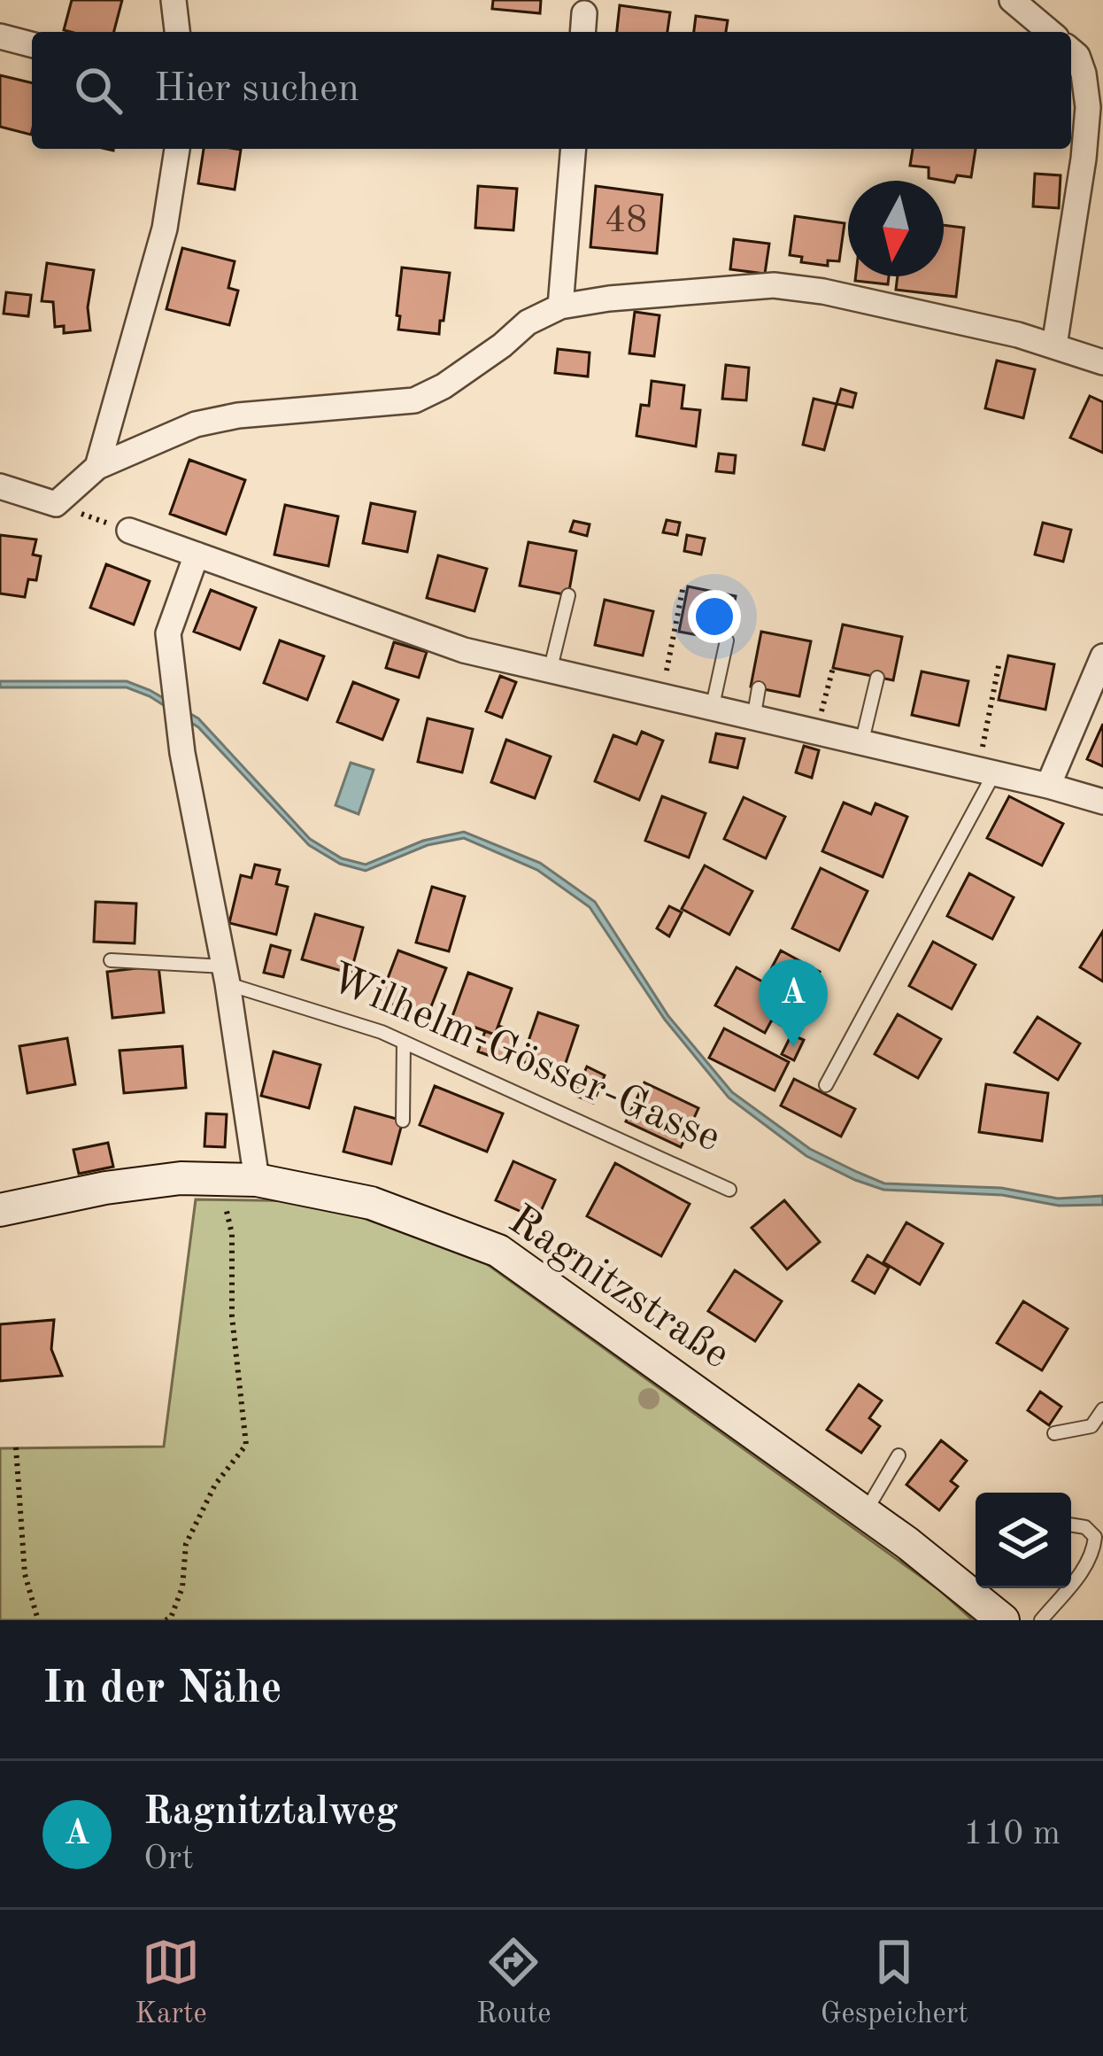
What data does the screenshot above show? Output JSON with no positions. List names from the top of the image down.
{
  "streets": {
    "main road": ["Ragnitzstraße"],
    "lane": ["Wilhelm-Gösser-Gasse"]
  },
  "house_numbers": ["48"],
  "north": "bottom",
  "page": {
    "search": "Hier suchen",
    "pins": "A",
    "heading": "In der Nähe",
    "list": [
      {
        "mark": "A",
        "name": "Ragnitztalweg",
        "note": "Ort",
        "value": "110 m"
      }
    ],
    "nav": ["Karte", "Route", "Gespeichert"]
  }
}
